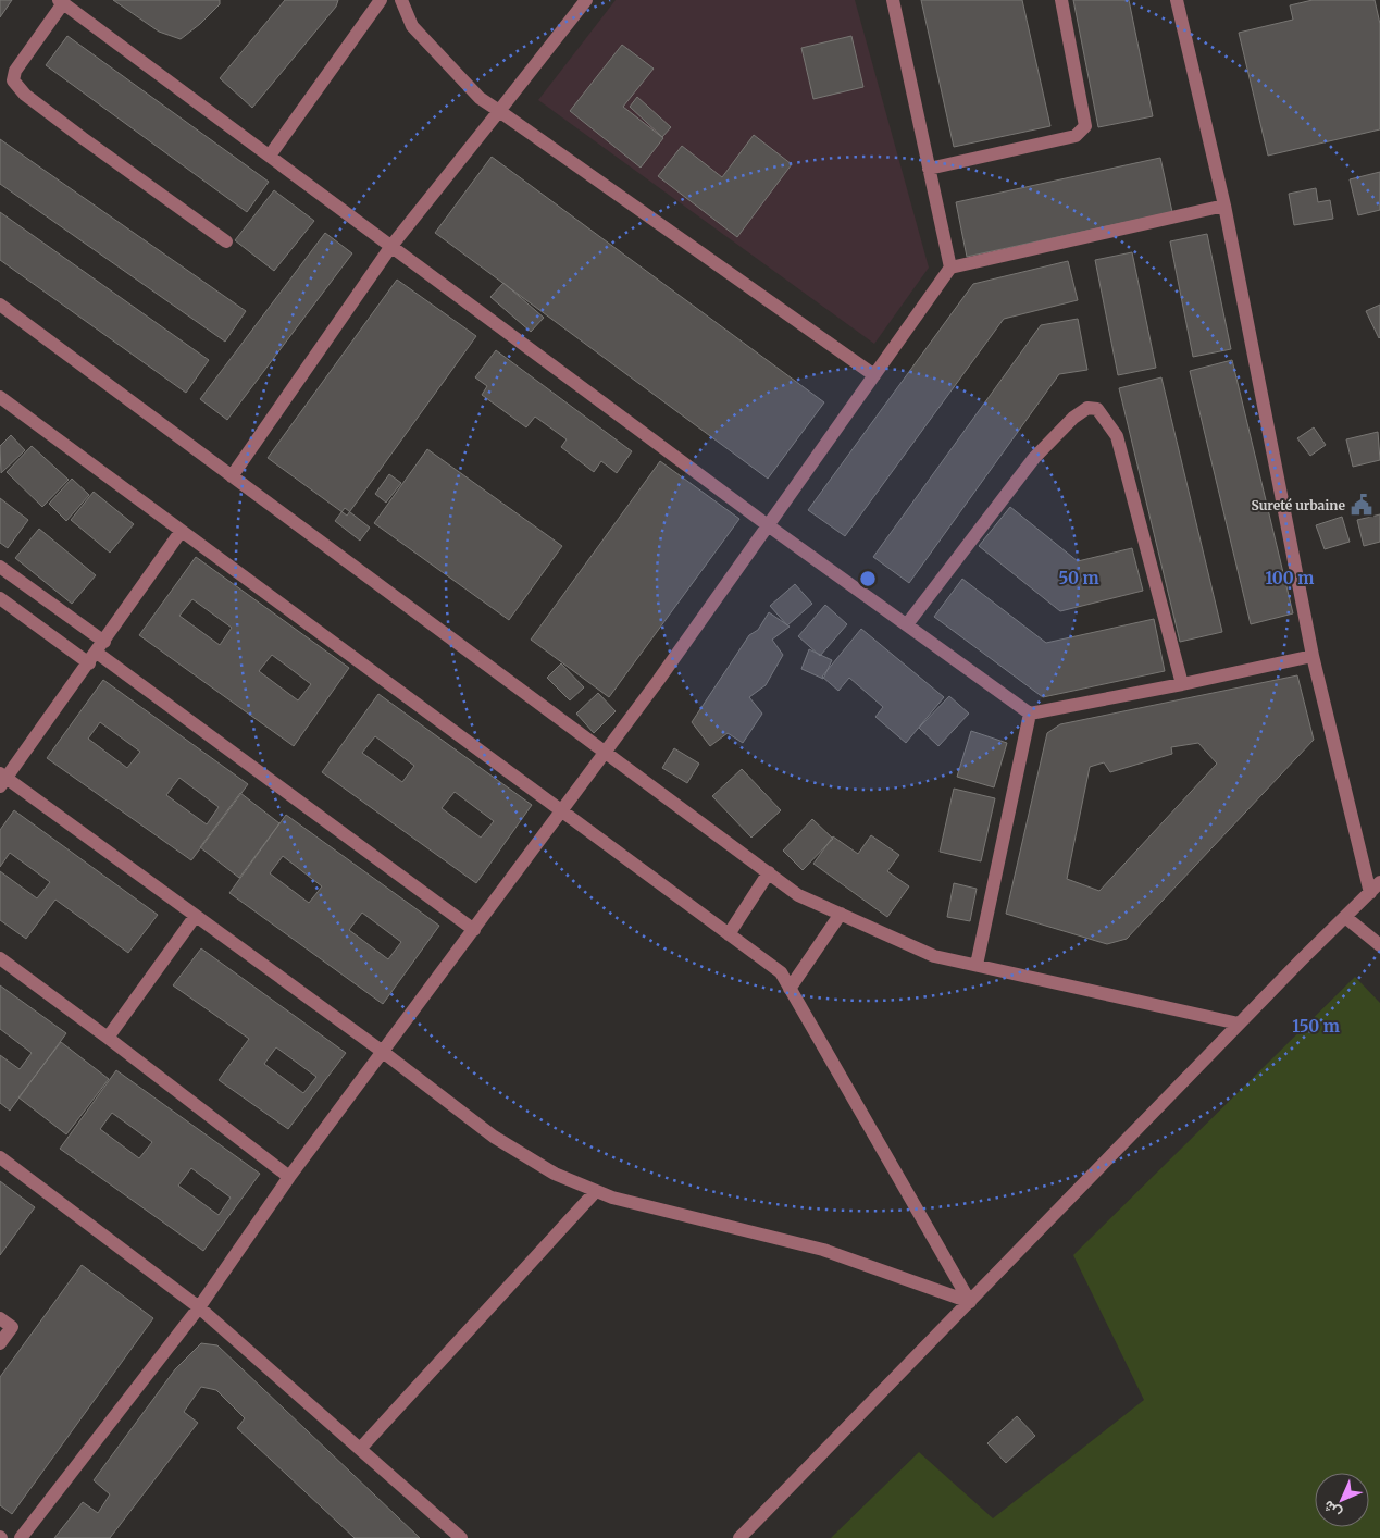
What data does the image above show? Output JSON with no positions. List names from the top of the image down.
{
  "places": {
    "public building": ["Sureté urbaine"]
  },
  "north": "bottom left",
  "rings": ["50 m", "100 m", "150 m"]
}
